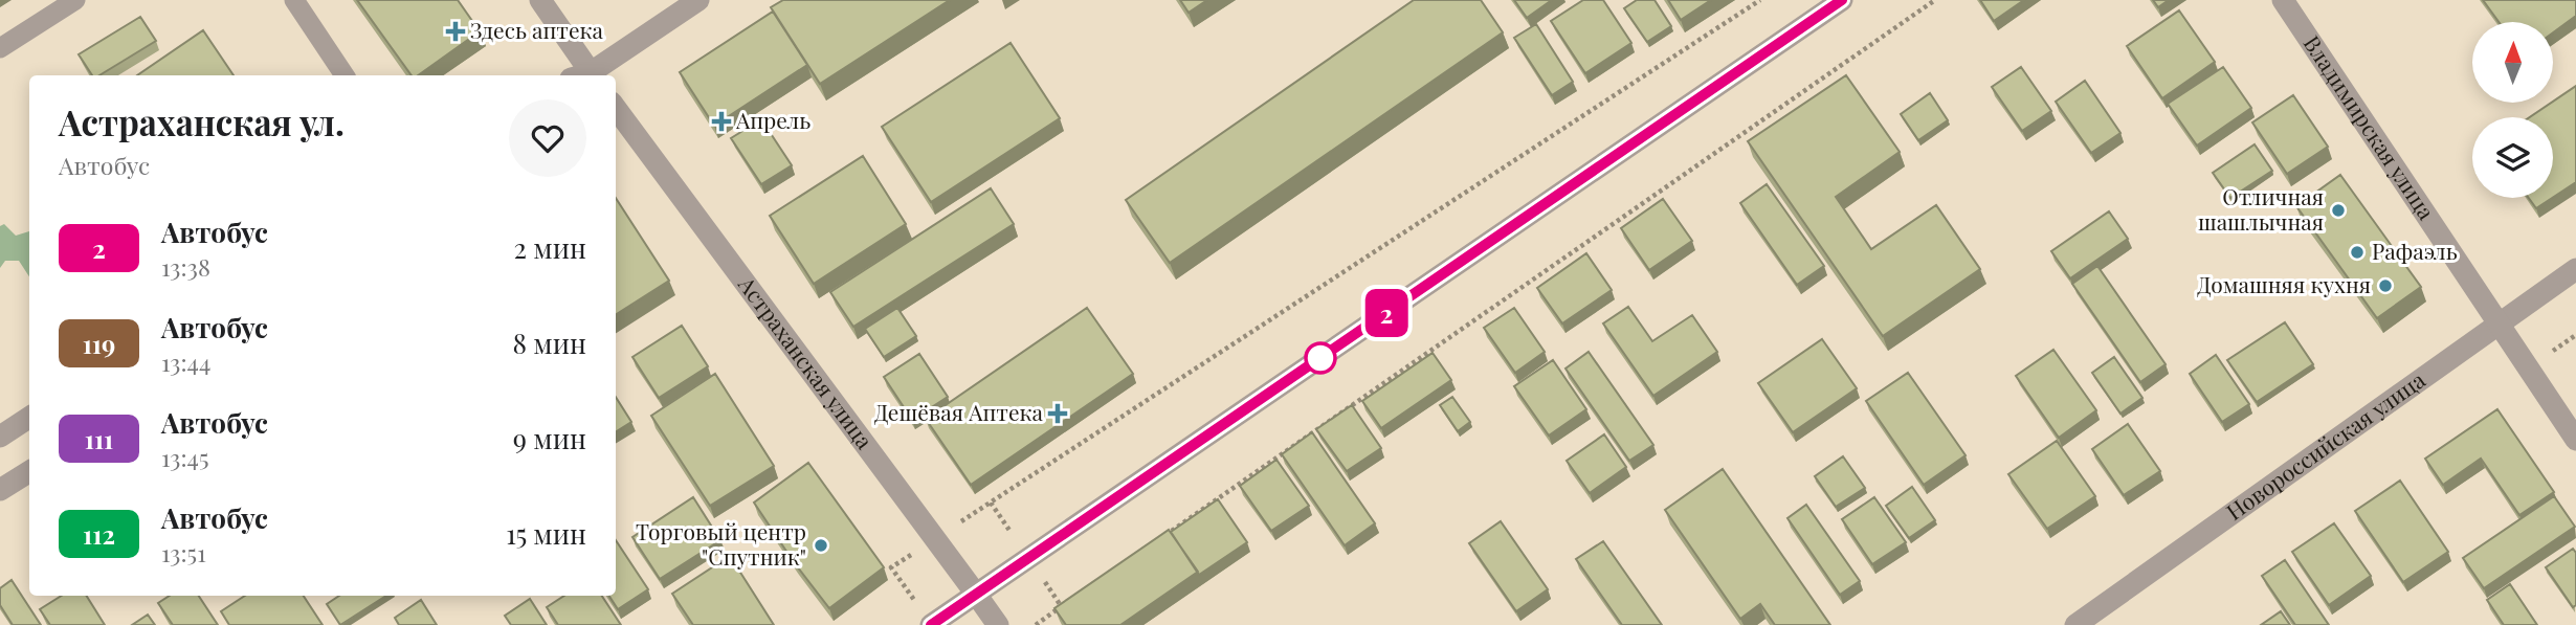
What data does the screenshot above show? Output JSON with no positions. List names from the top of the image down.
{
  "streets": {
    "street": ["Владимирская улица", "Астраханская улица", "Новороссийская улица"]
  },
  "crossings": [
    ["Владимирская улица", "Новороссийская улица"]
  ],
  "places": {
    "health": ["Здесь аптека", "Апрель", "Дешёвая Аптека"],
    "other": [
      "Отличная шашлычная",
      "Рафаэль",
      "Домашняя кухня",
      "Торговый центр \"Спутник\""
    ]
  },
  "lines": ["bus line 2"],
  "north": "top",
  "page": {
    "on_map": "2",
    "heading": ["Астраханская ул.", "Автобус"],
    "list": [
      {
        "mark": "2",
        "name": "Автобус",
        "note": "13:38",
        "value": "2 мин"
      },
      {
        "mark": "119",
        "name": "Автобус",
        "note": "13:44",
        "value": "8 мин"
      },
      {
        "mark": "111",
        "name": "Автобус",
        "note": "13:45",
        "value": "9 мин"
      },
      {
        "mark": "112",
        "name": "Автобус",
        "note": "13:51",
        "value": "15 мин"
      }
    ]
  }
}
